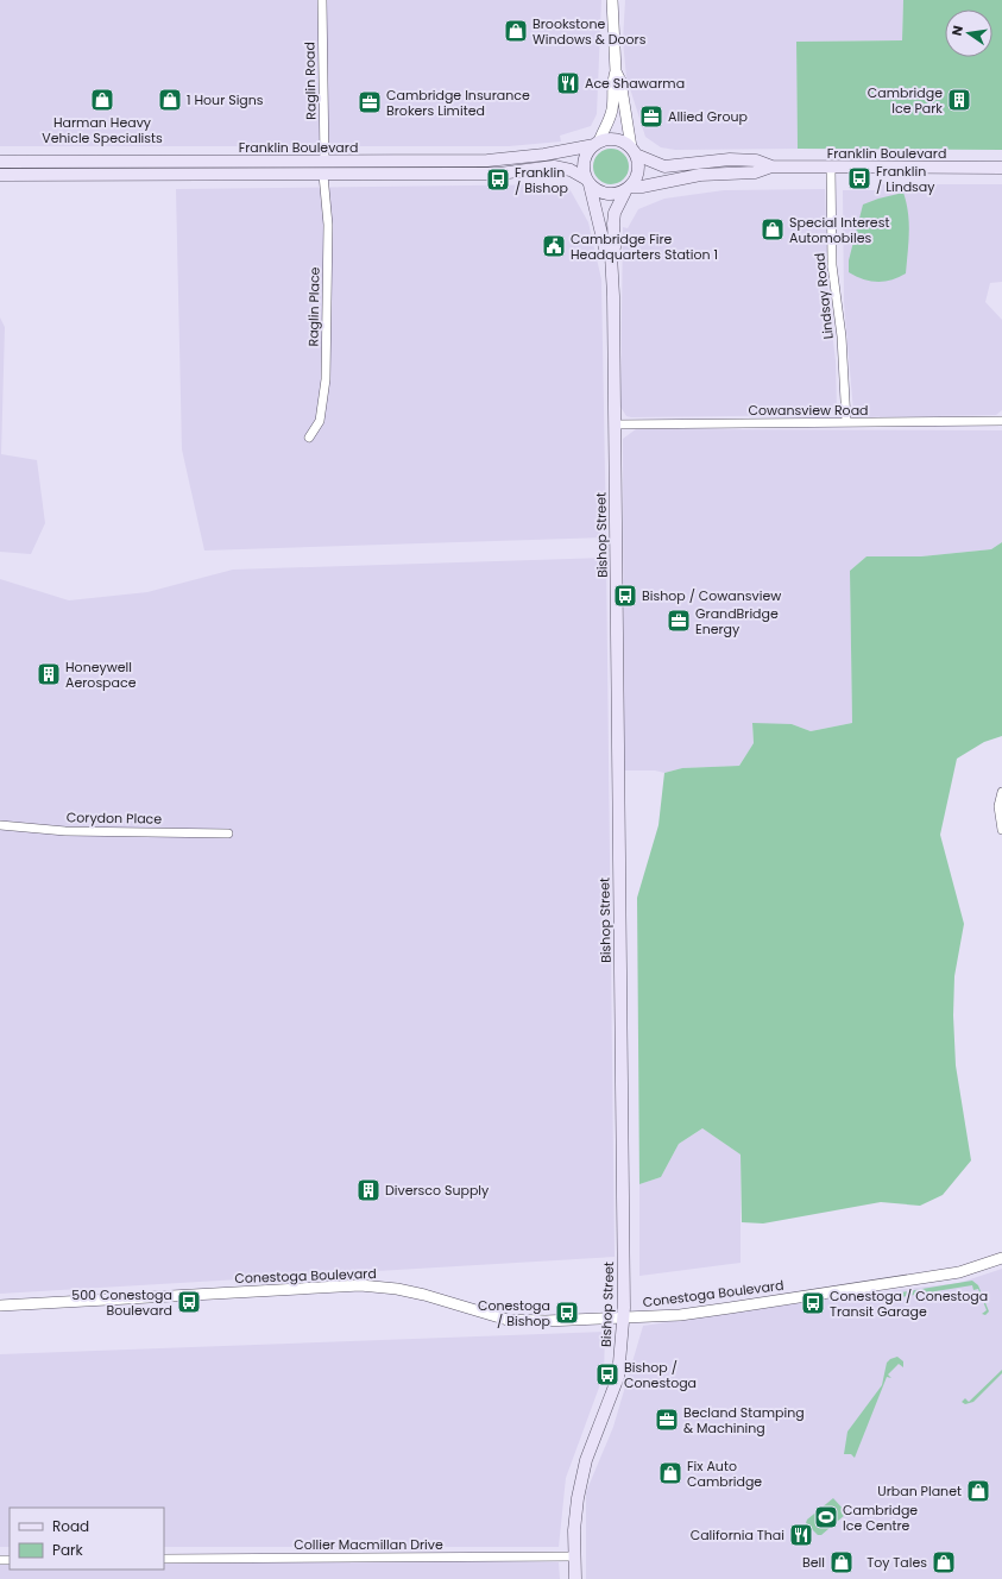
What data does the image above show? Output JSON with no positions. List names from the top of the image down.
{
  "streets": {
    "main road": ["Franklin Boulevard", "Bishop Street"],
    "street": [
      "Raglin Road",
      "Lindsay Road",
      "Raglin Place",
      "Cowansview Road",
      "Corydon Place",
      "Conestoga Boulevard",
      "Collier Macmillan Drive"
    ]
  },
  "crossings": [
    ["Raglin Road", "Franklin Boulevard"],
    ["Franklin Boulevard", "Lindsay Road"],
    ["Franklin Boulevard", "Raglin Place"],
    ["Franklin Boulevard", "Bishop Street"],
    ["Lindsay Road", "Cowansview Road"],
    ["Cowansview Road", "Bishop Street"],
    ["Bishop Street", "Conestoga Boulevard"],
    ["Bishop Street", "Collier Macmillan Drive"]
  ],
  "places": {
    "shop": [
      "Brookstone Windows & Doors",
      "Harman Heavy Vehicle Specialists",
      "1 Hour Signs",
      "Special Interest Automobiles",
      "Fix Auto Cambridge",
      "Urban Planet",
      "Bell",
      "Toy Tales"
    ],
    "restaurant": ["Ace Shawarma", "California Thai"],
    "building": ["Cambridge Ice Park", "Honeywell Aerospace", "Diversco Supply"],
    "office": [
      "Cambridge Insurance Brokers Limited",
      "Allied Group",
      "GrandBridge Energy",
      "Becland Stamping & Machining"
    ],
    "bus stop": [
      "Franklin / Lindsay",
      "Franklin / Bishop",
      "Bishop / Cowansview",
      "500 Conestoga Boulevard",
      "Conestoga / Conestoga Transit Garage",
      "Conestoga / Bishop",
      "Bishop / Conestoga"
    ],
    "public building": ["Cambridge Fire Headquarters Station 1"],
    "sports": ["Cambridge Ice Centre"]
  },
  "legend": ["Road", "Park"],
  "north": "left"
}
